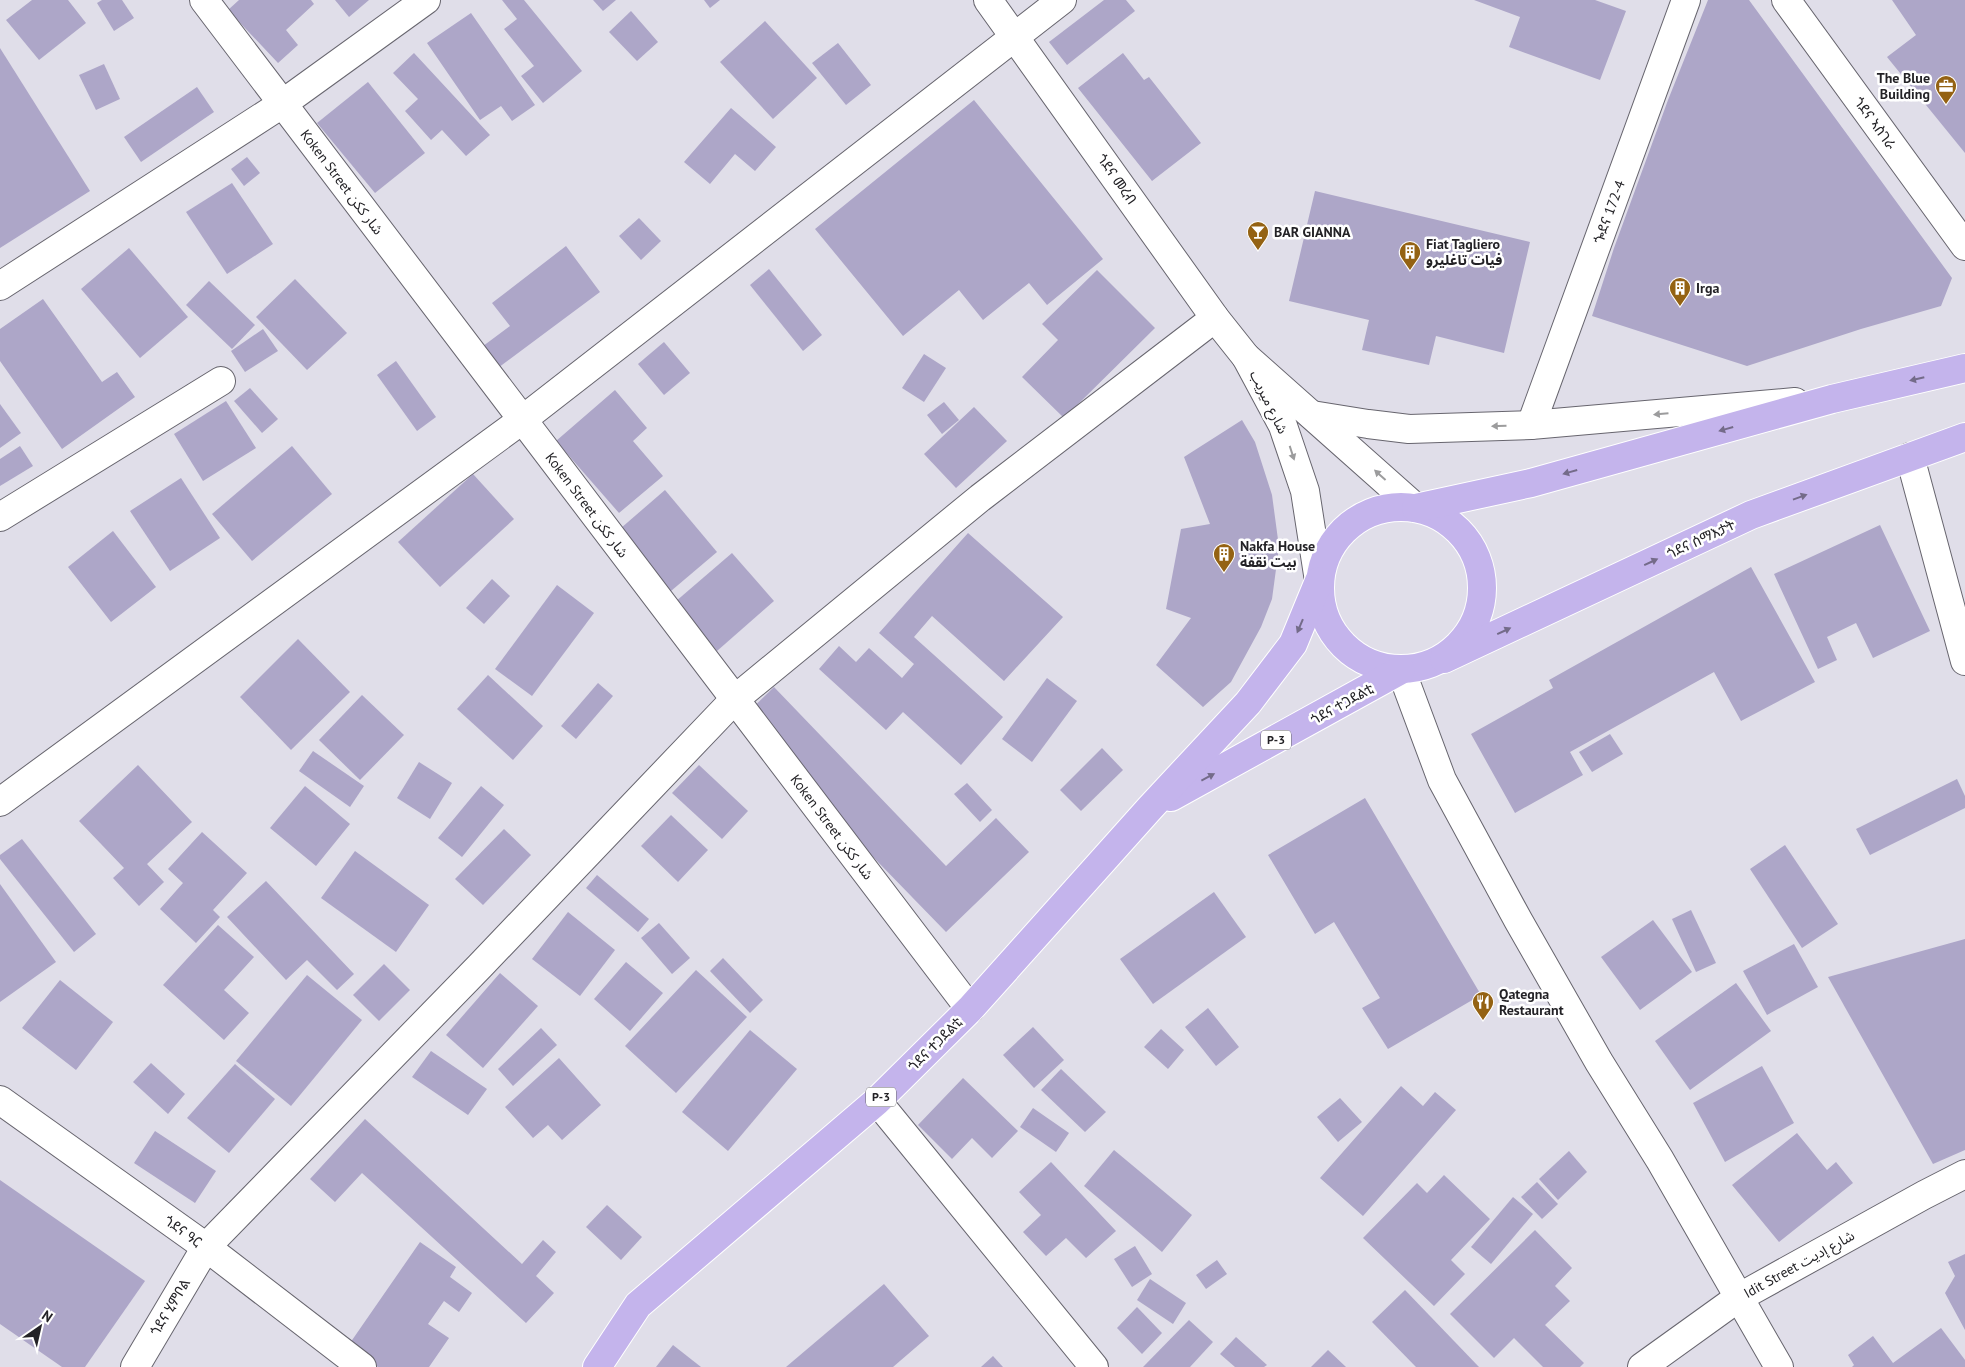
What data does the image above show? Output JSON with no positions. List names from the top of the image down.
{
  "streets": {
    "main road": ["ጎደና ሰማእታት", "ጎደና ተጋደልቲ", "P-3"],
    "street": [
      "ጎደና ኣስገራ",
      "ጎደና መረብ",
      "Koken Street شار ككن",
      "ጐደና 172-4",
      "شارع ميريب",
      "ጎደና ዓር",
      "Idit Street شارع إديت",
      "ጎደና ሂምቦል"
    ]
  },
  "crossings": [
    ["ጎደና መረብ", "شارع ميريب"],
    ["ጎደና መረብ", "ጎደና ሂምቦል"],
    ["Koken Street شار ككن", "ጎደና ተጋደልቲ"],
    ["Koken Street شار ككن", "ጎደና ሂምቦል"],
    ["شارع ميريب", "ጎደና ሰማእታት"],
    ["شارع ميريب", "ጎደና ተጋደልቲ"],
    ["ጎደና ሰማእታት", "ጎደና ተጋደልቲ"],
    ["ጎደና ዓር", "ጎደና ሂምቦል"]
  ],
  "places": {
    "office": ["The Blue Building"],
    "bar": ["BAR GIANNA"],
    "building": ["Fiat Tagliero فيات تاغليرو", "Irga", "Nakfa House بيت نقفة"],
    "restaurant": ["Qategna Restaurant"]
  },
  "north": "top right"
}
